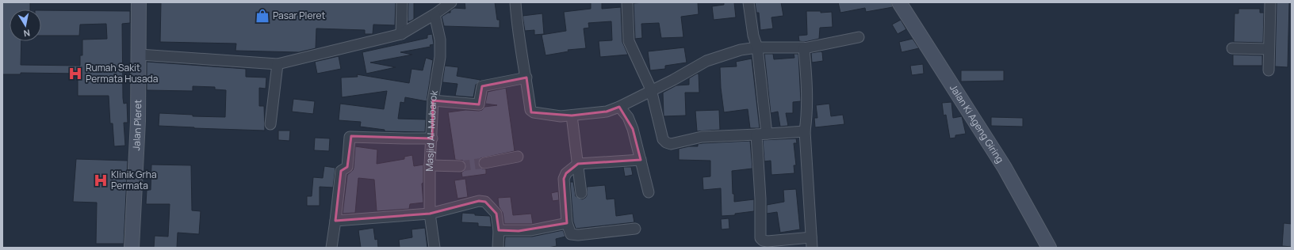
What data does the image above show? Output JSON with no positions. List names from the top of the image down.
{
  "streets": {
    "street": ["Jalan Ki Ageng Giring", "Jalan Pleret", "Masjid Al-Mubarok"]
  },
  "places": {
    "shop": ["Pasar Pleret"],
    "hospital": ["Rumah Sakit Permata Husada", "Klinik Grha Permata"]
  },
  "north": "bottom"
}
